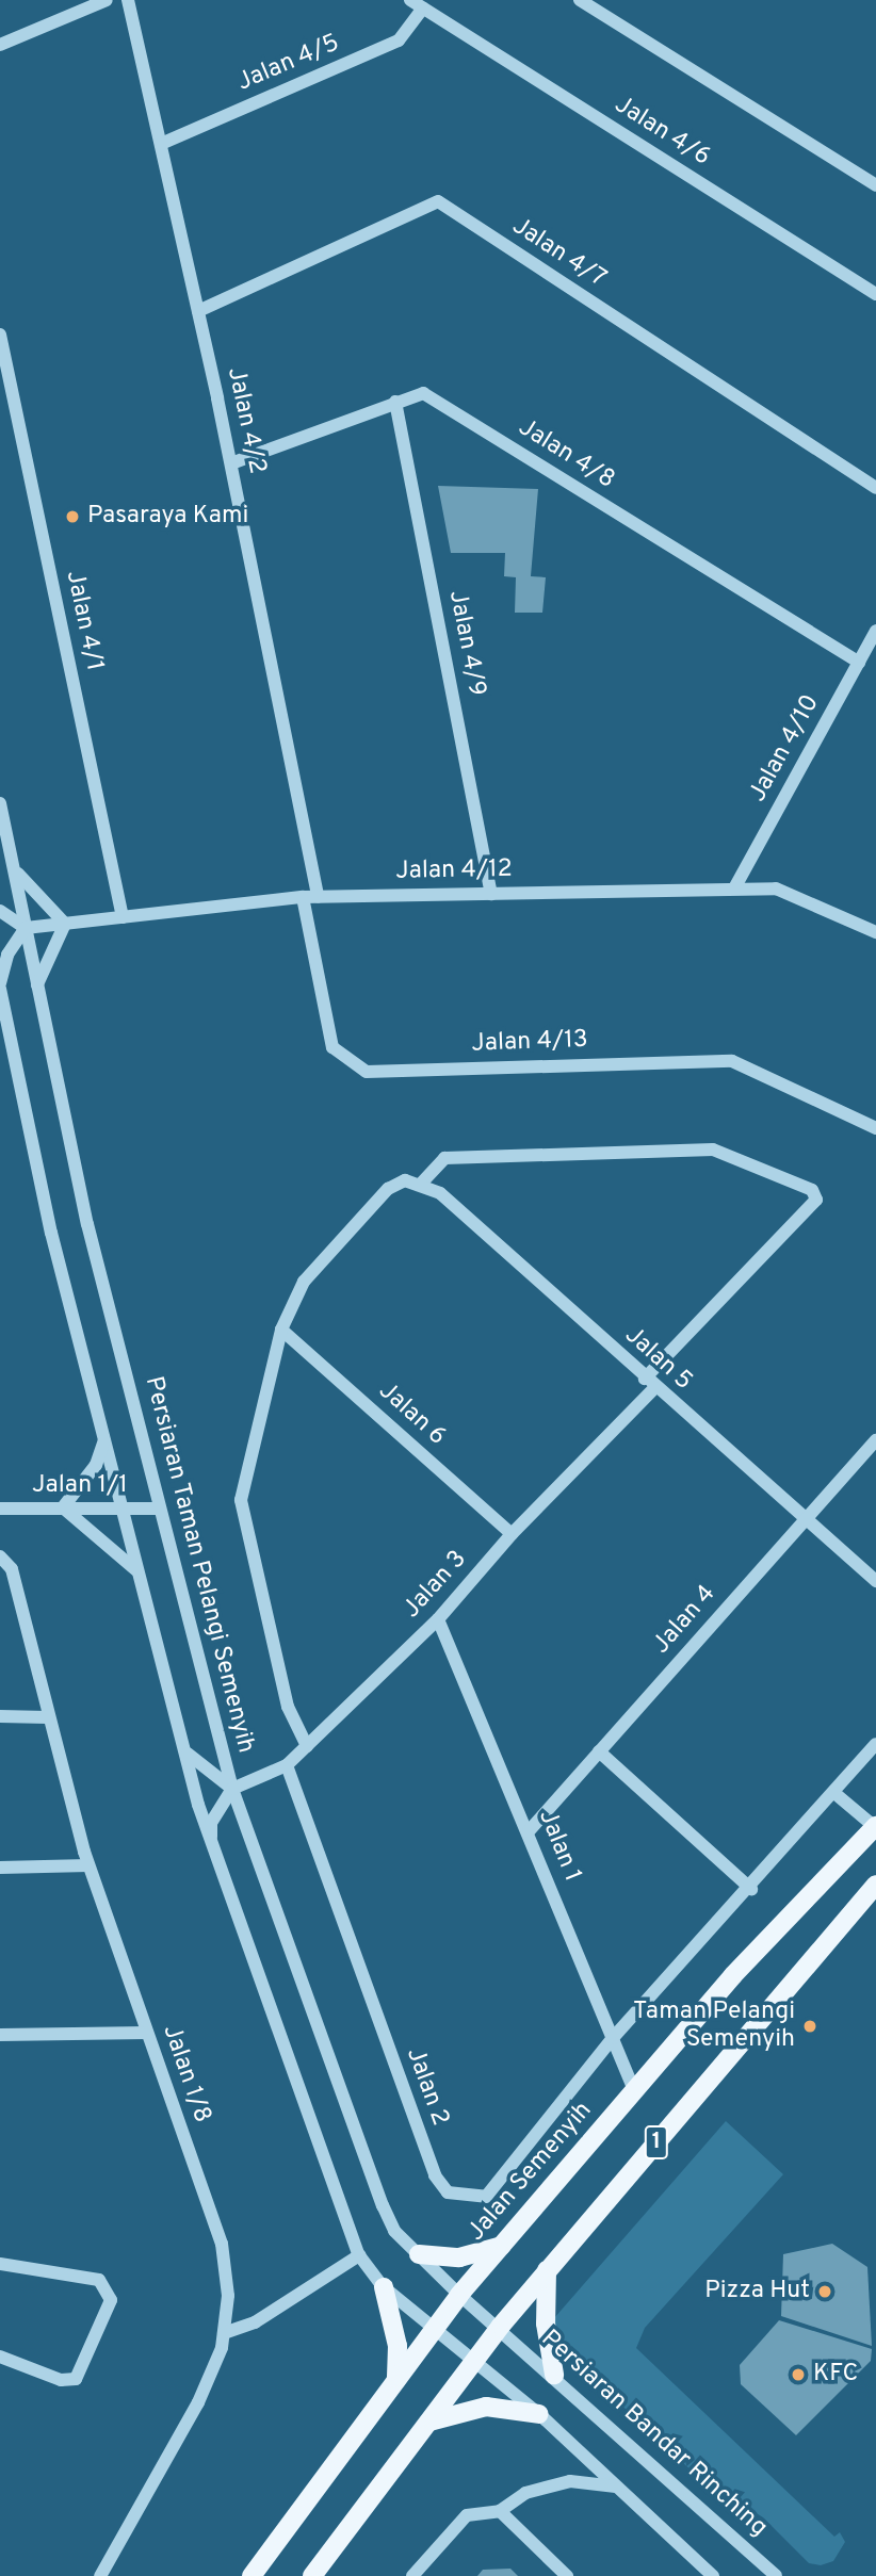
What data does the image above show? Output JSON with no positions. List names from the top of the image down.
{
  "streets": {
    "main road": ["1", "Jalan Semenyih"],
    "street": [
      "Jalan 4/5",
      "Jalan 4/6",
      "Jalan 4/7",
      "Jalan 4/2",
      "Jalan 4/8",
      "Jalan 4/1",
      "Jalan 4/9",
      "Jalan 4/10",
      "Jalan 4/12",
      "Jalan 4/13",
      "Jalan 5",
      "Jalan 6",
      "Jalan 1/1",
      "Persiaran Taman Pelangi Semenyih",
      "Jalan 3",
      "Jalan 4",
      "Jalan 1",
      "Jalan 1/8",
      "Jalan 2",
      "Persiaran Bandar Rinching"
    ]
  },
  "crossings": [
    ["Jalan 4/5", "Jalan 4/6"],
    ["Jalan 4/5", "Jalan 4/2"],
    ["Jalan 4/7", "Jalan 4/2"],
    ["Jalan 4/2", "Jalan 4/8"],
    ["Jalan 4/2", "Jalan 4/12"],
    ["Jalan 4/8", "Jalan 4/9"],
    ["Jalan 4/8", "Jalan 4/10"],
    ["Jalan 4/1", "Jalan 4/12"],
    ["Jalan 4/9", "Jalan 4/12"],
    ["Jalan 4/10", "Jalan 4/12"],
    ["Jalan 4/12", "Jalan 4/13"],
    ["Jalan 4/12", "Persiaran Taman Pelangi Semenyih"],
    ["Jalan 5", "Jalan 6"],
    ["Jalan 5", "Jalan 3"],
    ["Jalan 5", "Jalan 4"],
    ["Jalan 6", "Jalan 3"],
    ["Jalan 1/1", "Persiaran Taman Pelangi Semenyih"],
    ["Persiaran Taman Pelangi Semenyih", "Jalan 3"],
    ["Persiaran Taman Pelangi Semenyih", "Jalan Semenyih"],
    ["Persiaran Taman Pelangi Semenyih", "Persiaran Bandar Rinching"],
    ["Jalan 3", "Jalan 1"],
    ["Jalan 3", "Jalan 2"],
    ["Jalan 4", "Jalan 1"],
    ["Jalan 1", "Jalan 2"],
    ["Jalan 1", "Jalan Semenyih"],
    ["1", "Persiaran Bandar Rinching"],
    ["Jalan Semenyih", "Persiaran Bandar Rinching"]
  ],
  "places": [
    "Pasaraya Kami",
    "Taman Pelangi Semenyih",
    "Pizza Hut",
    "KFC"
  ]
}
